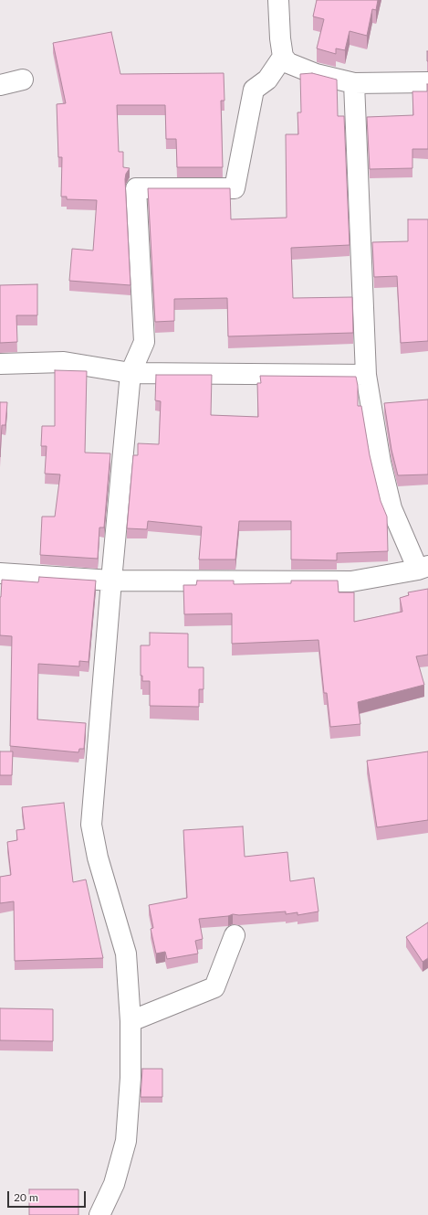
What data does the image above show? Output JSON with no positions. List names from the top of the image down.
{
  "scale_bar": "20 m"
}
